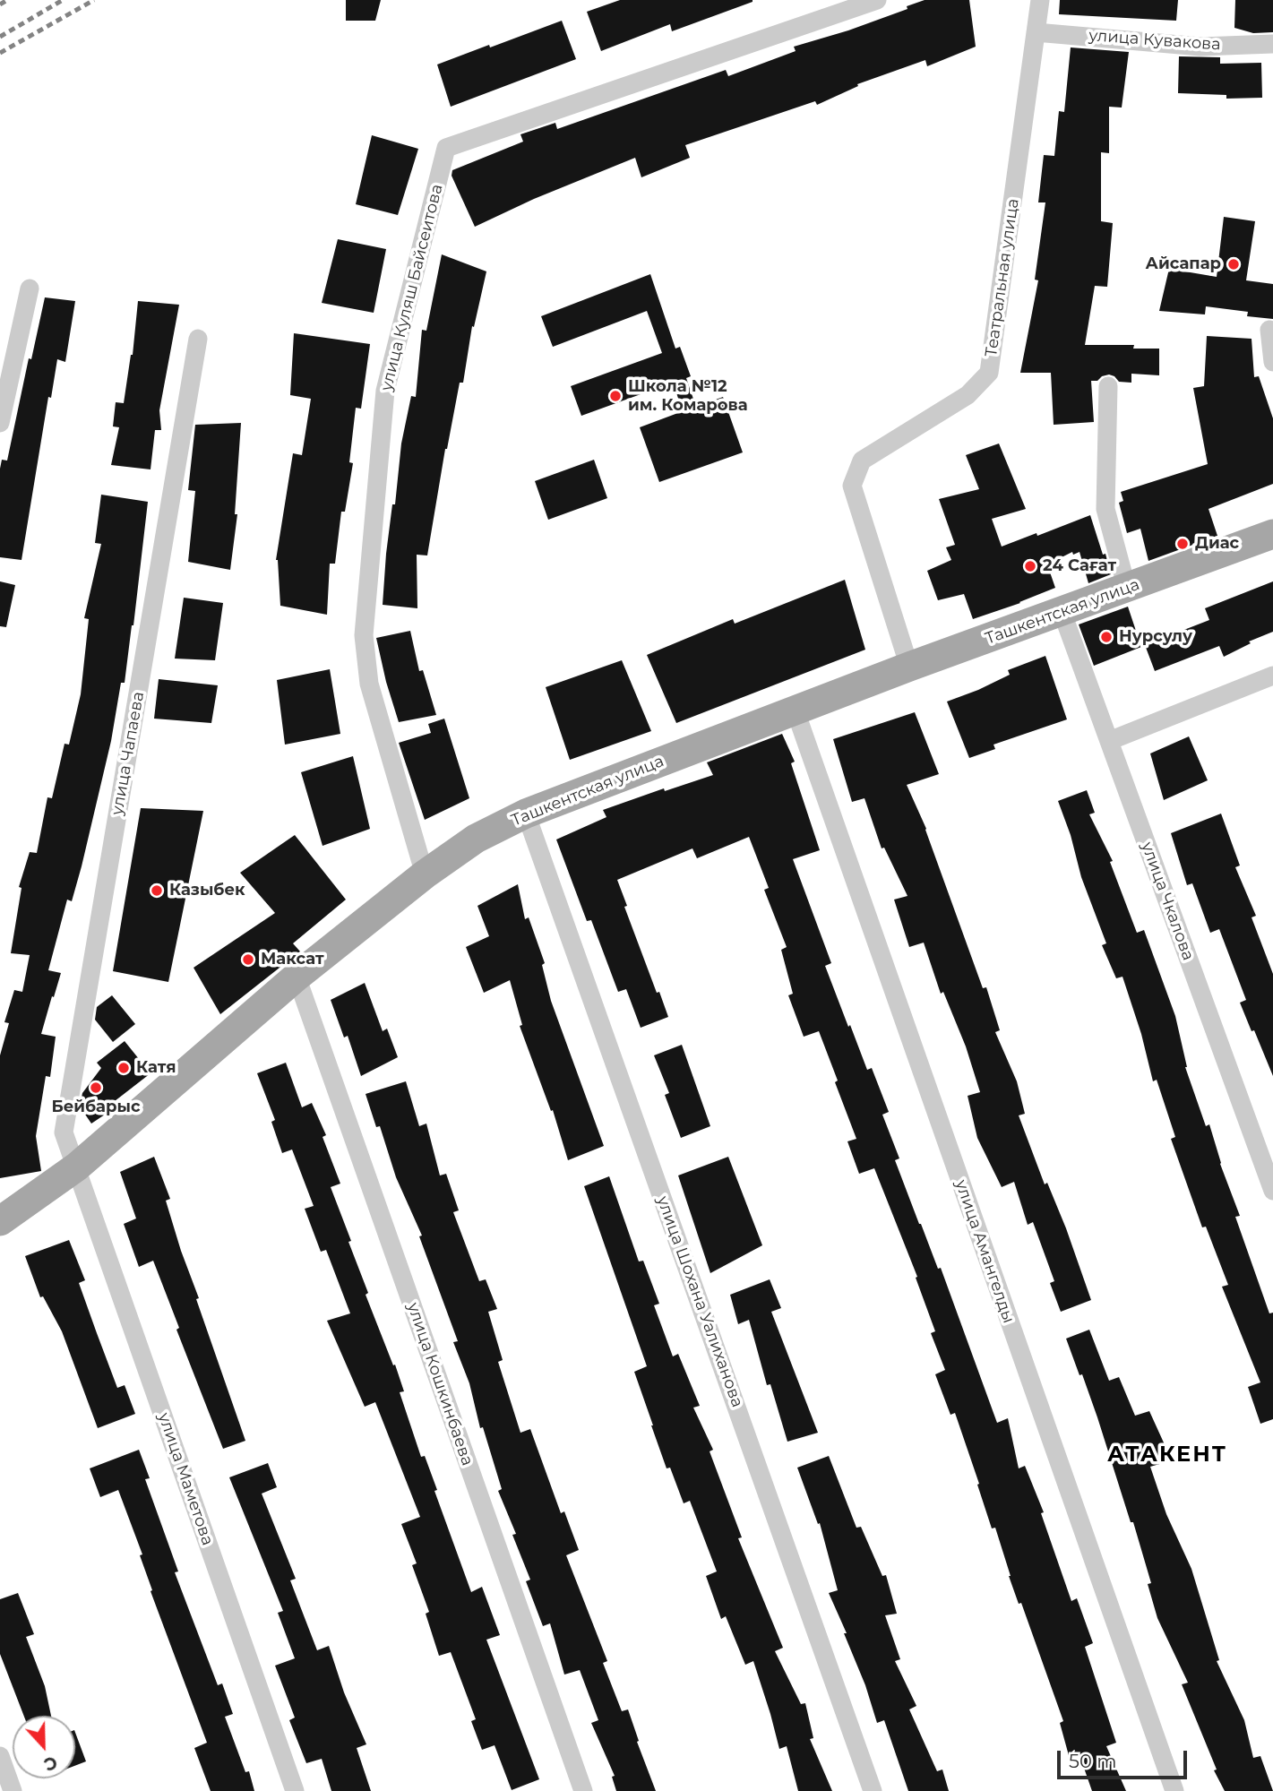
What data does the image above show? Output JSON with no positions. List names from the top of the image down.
{
  "streets": {
    "main road": ["Ташкентская улица"],
    "street": [
      "улица Кувакова",
      "Театральная улица",
      "улица Куляш Байсеитова",
      "улица Чапаева",
      "улица Чкалова",
      "улица Амангелды",
      "улица Шохана Уалиханова",
      "улица Кошкинбаева",
      "улица Маметова"
    ]
  },
  "crossings": [
    ["улица Кувакова", "Театральная улица"],
    ["Театральная улица", "Ташкентская улица"],
    ["улица Куляш Байсеитова", "Ташкентская улица"],
    ["Ташкентская улица", "улица Чапаева"],
    ["Ташкентская улица", "улица Чкалова"],
    ["Ташкентская улица", "улица Амангелды"],
    ["Ташкентская улица", "улица Шохана Уалиханова"],
    ["Ташкентская улица", "улица Кошкинбаева"],
    ["Ташкентская улица", "улица Маметова"],
    ["улица Чапаева", "улица Маметова"]
  ],
  "districts": ["АТАКЕНТ"],
  "places": [
    "Айсапар",
    "Школа №12 им. Комарова",
    "Диас",
    "24 Сағат",
    "Нурсулу",
    "Казыбек",
    "Максат",
    "Катя",
    "Бейбарыс"
  ],
  "scale_bar": "50 m",
  "north": "bottom"
}
